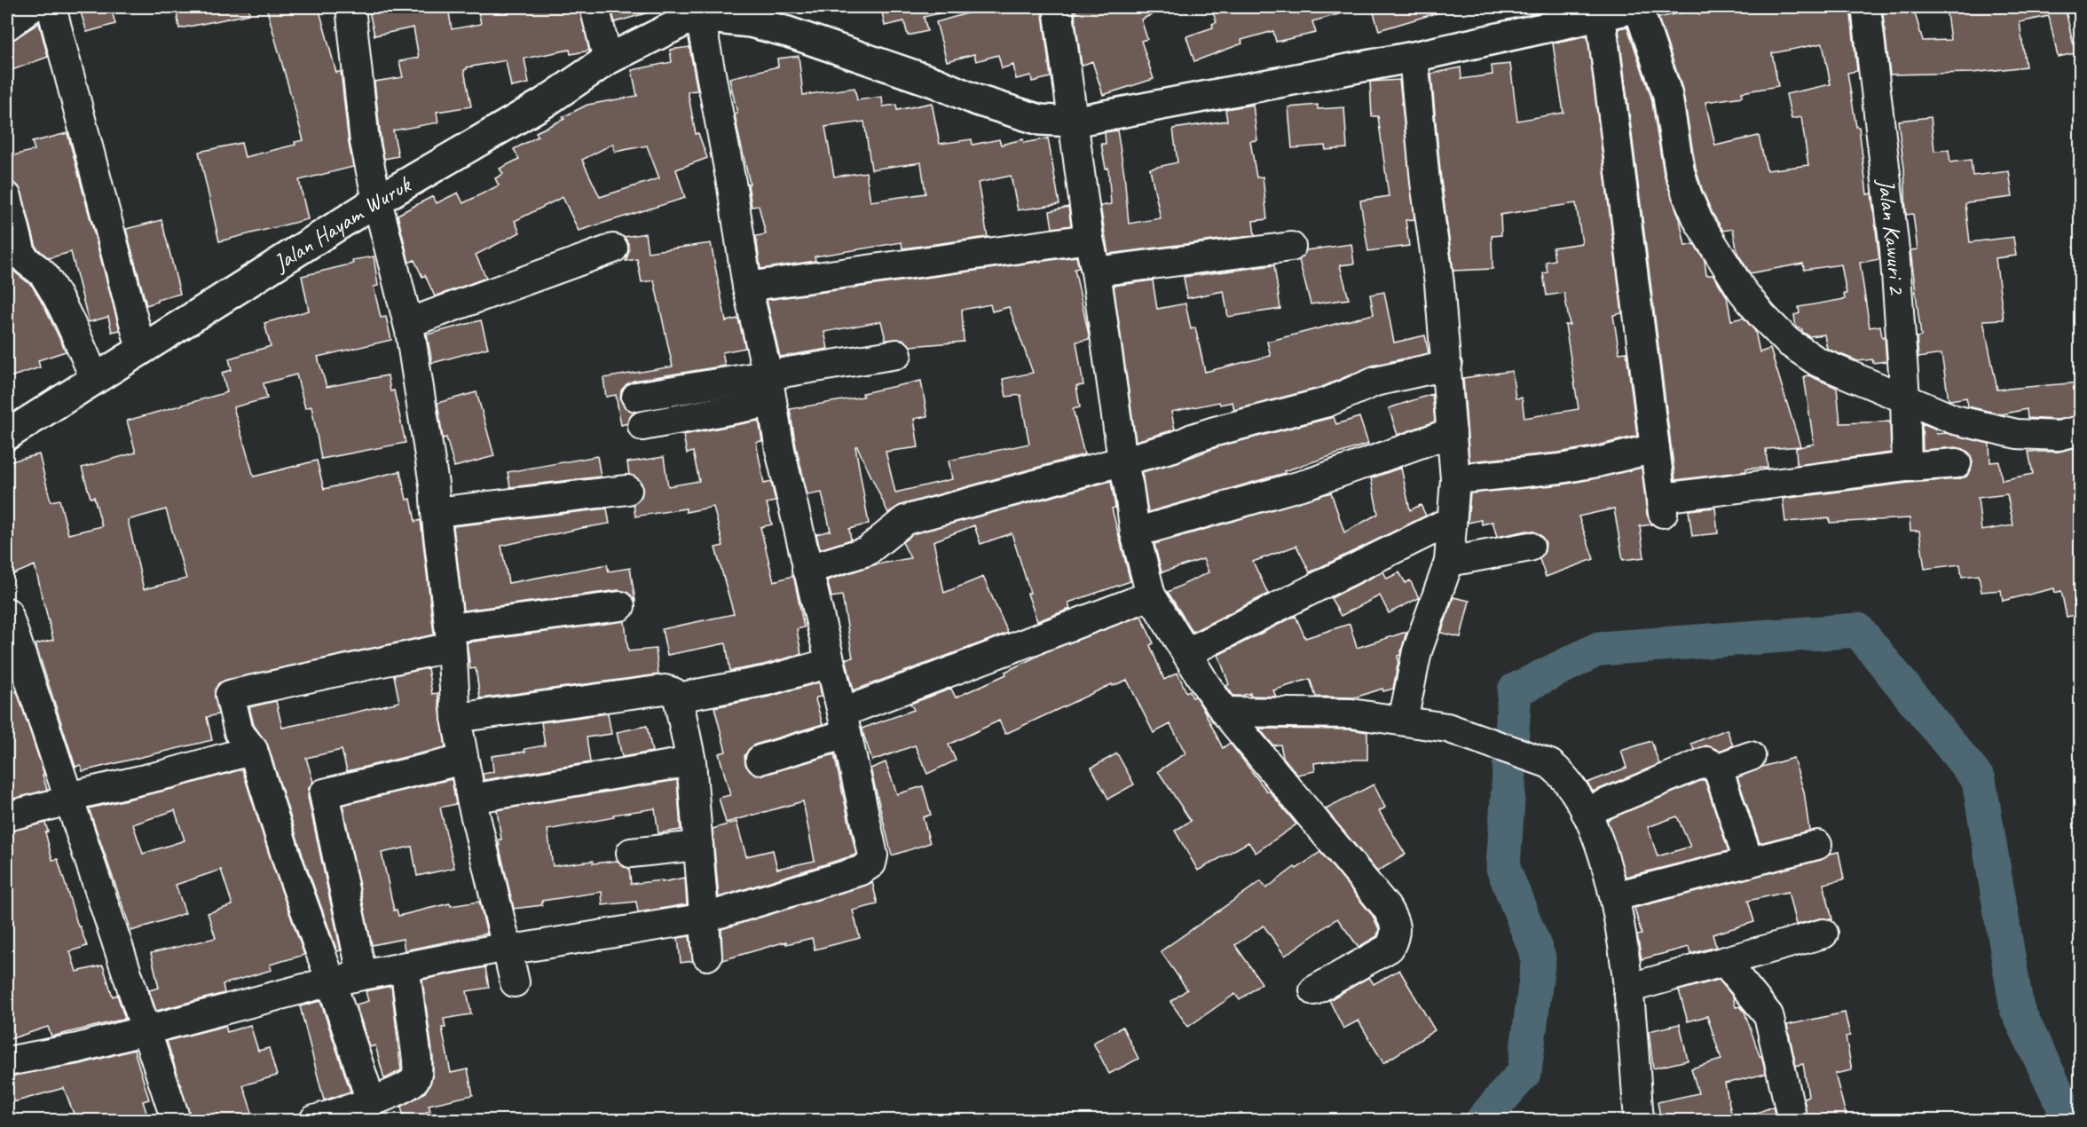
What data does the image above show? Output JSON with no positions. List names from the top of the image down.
{
  "streets": {
    "main road": ["Jalan Hayam Wuruk"],
    "street": ["Jalan Kawuri 2"]
  }
}
